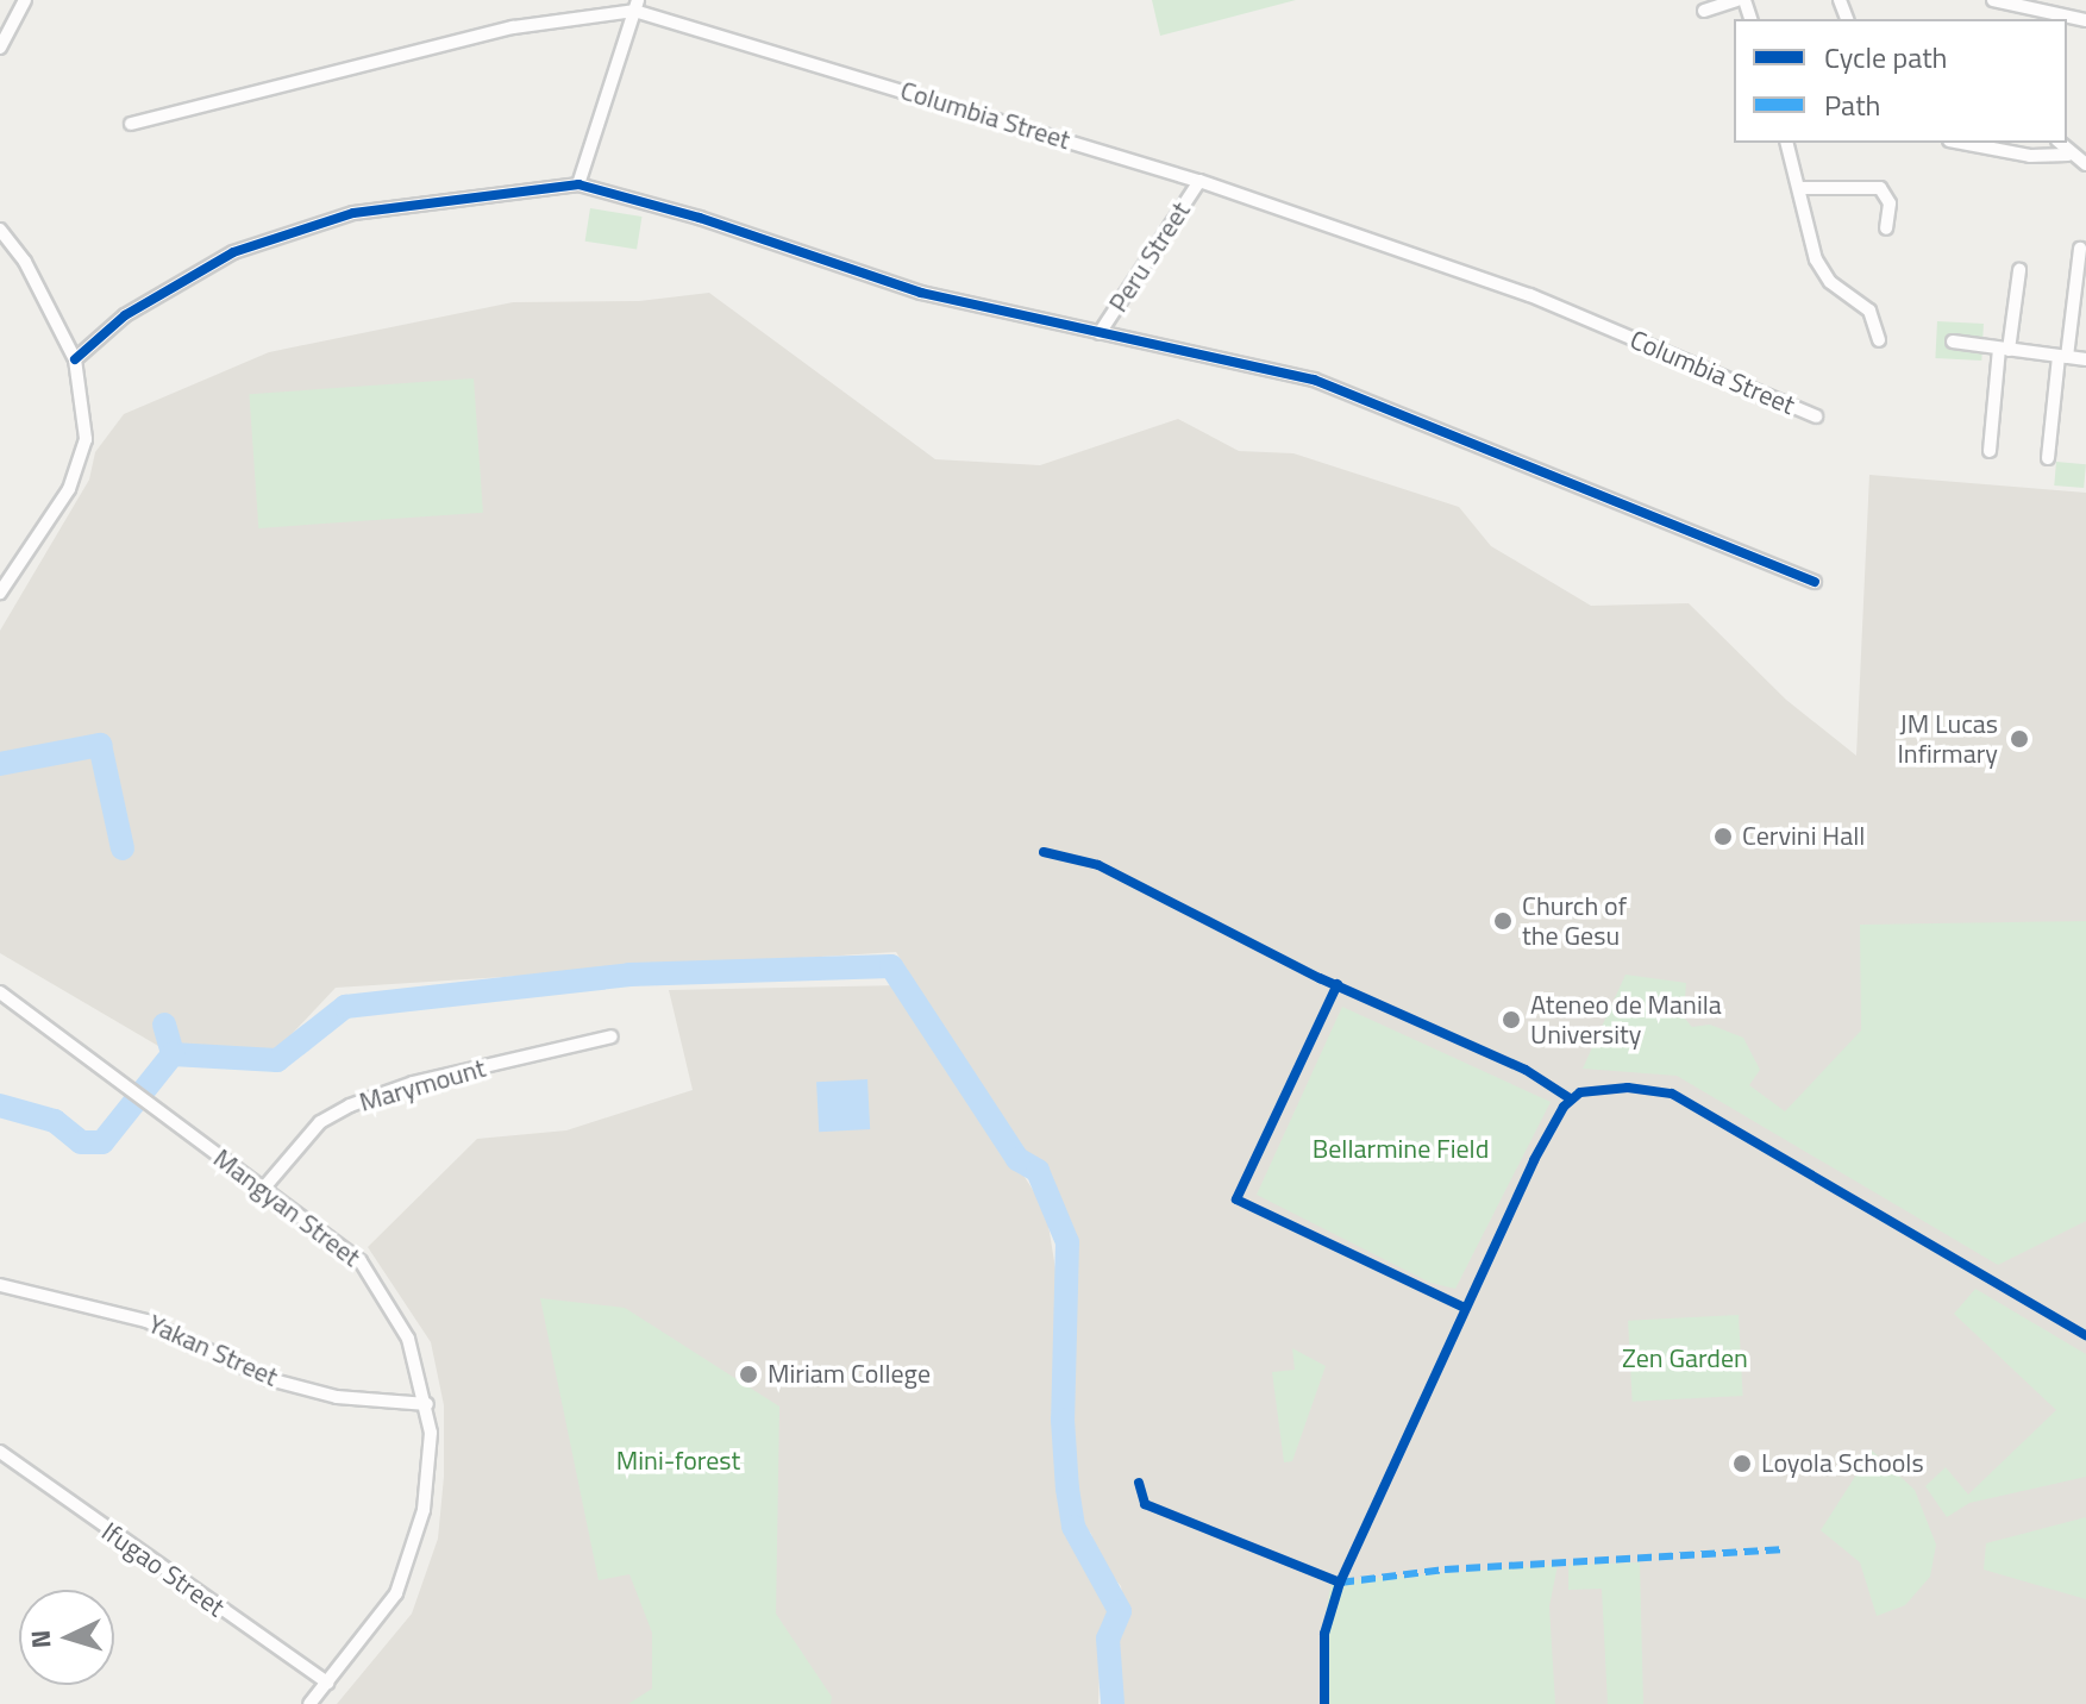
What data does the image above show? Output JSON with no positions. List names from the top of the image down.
{
  "streets": {
    "street": [
      "Columbia Street",
      "Peru Street",
      "Marymount",
      "Mangyan Street",
      "Yakan Street",
      "Ifugao Street"
    ]
  },
  "crossings": [
    ["Columbia Street", "Peru Street"],
    ["Marymount", "Mangyan Street"],
    ["Mangyan Street", "Yakan Street"],
    ["Mangyan Street", "Ifugao Street"]
  ],
  "parks": ["Bellarmine Field", "Zen Garden", "Mini-forest"],
  "places": [
    "JM Lucas Infirmary",
    "Cervini Hall",
    "Church of the Gesu",
    "Ateneo de Manila University",
    "Miriam College",
    "Loyola Schools"
  ],
  "legend": ["Cycle path", "Path"],
  "north": "left"
}
